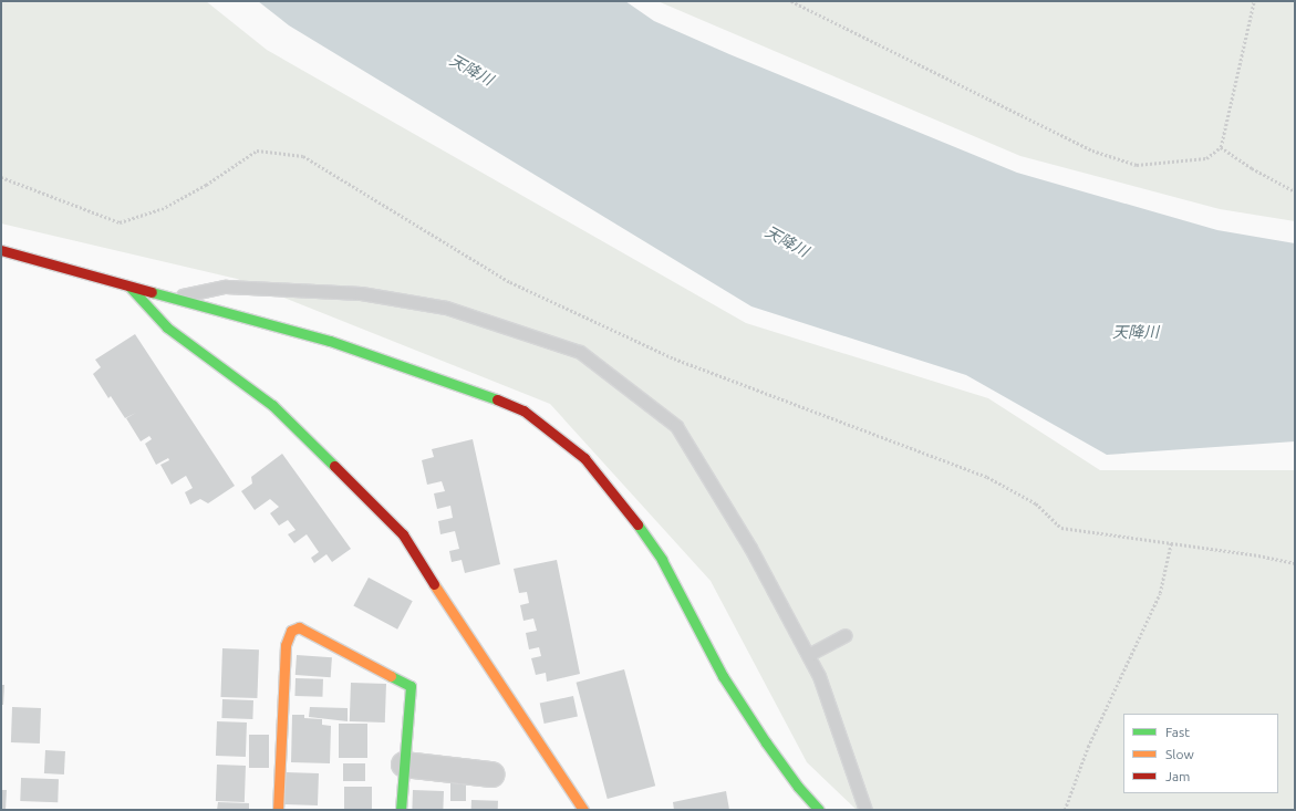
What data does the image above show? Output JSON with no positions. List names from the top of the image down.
{
  "water": ["天降川"],
  "legend": ["Fast", "Slow", "Jam"]
}
